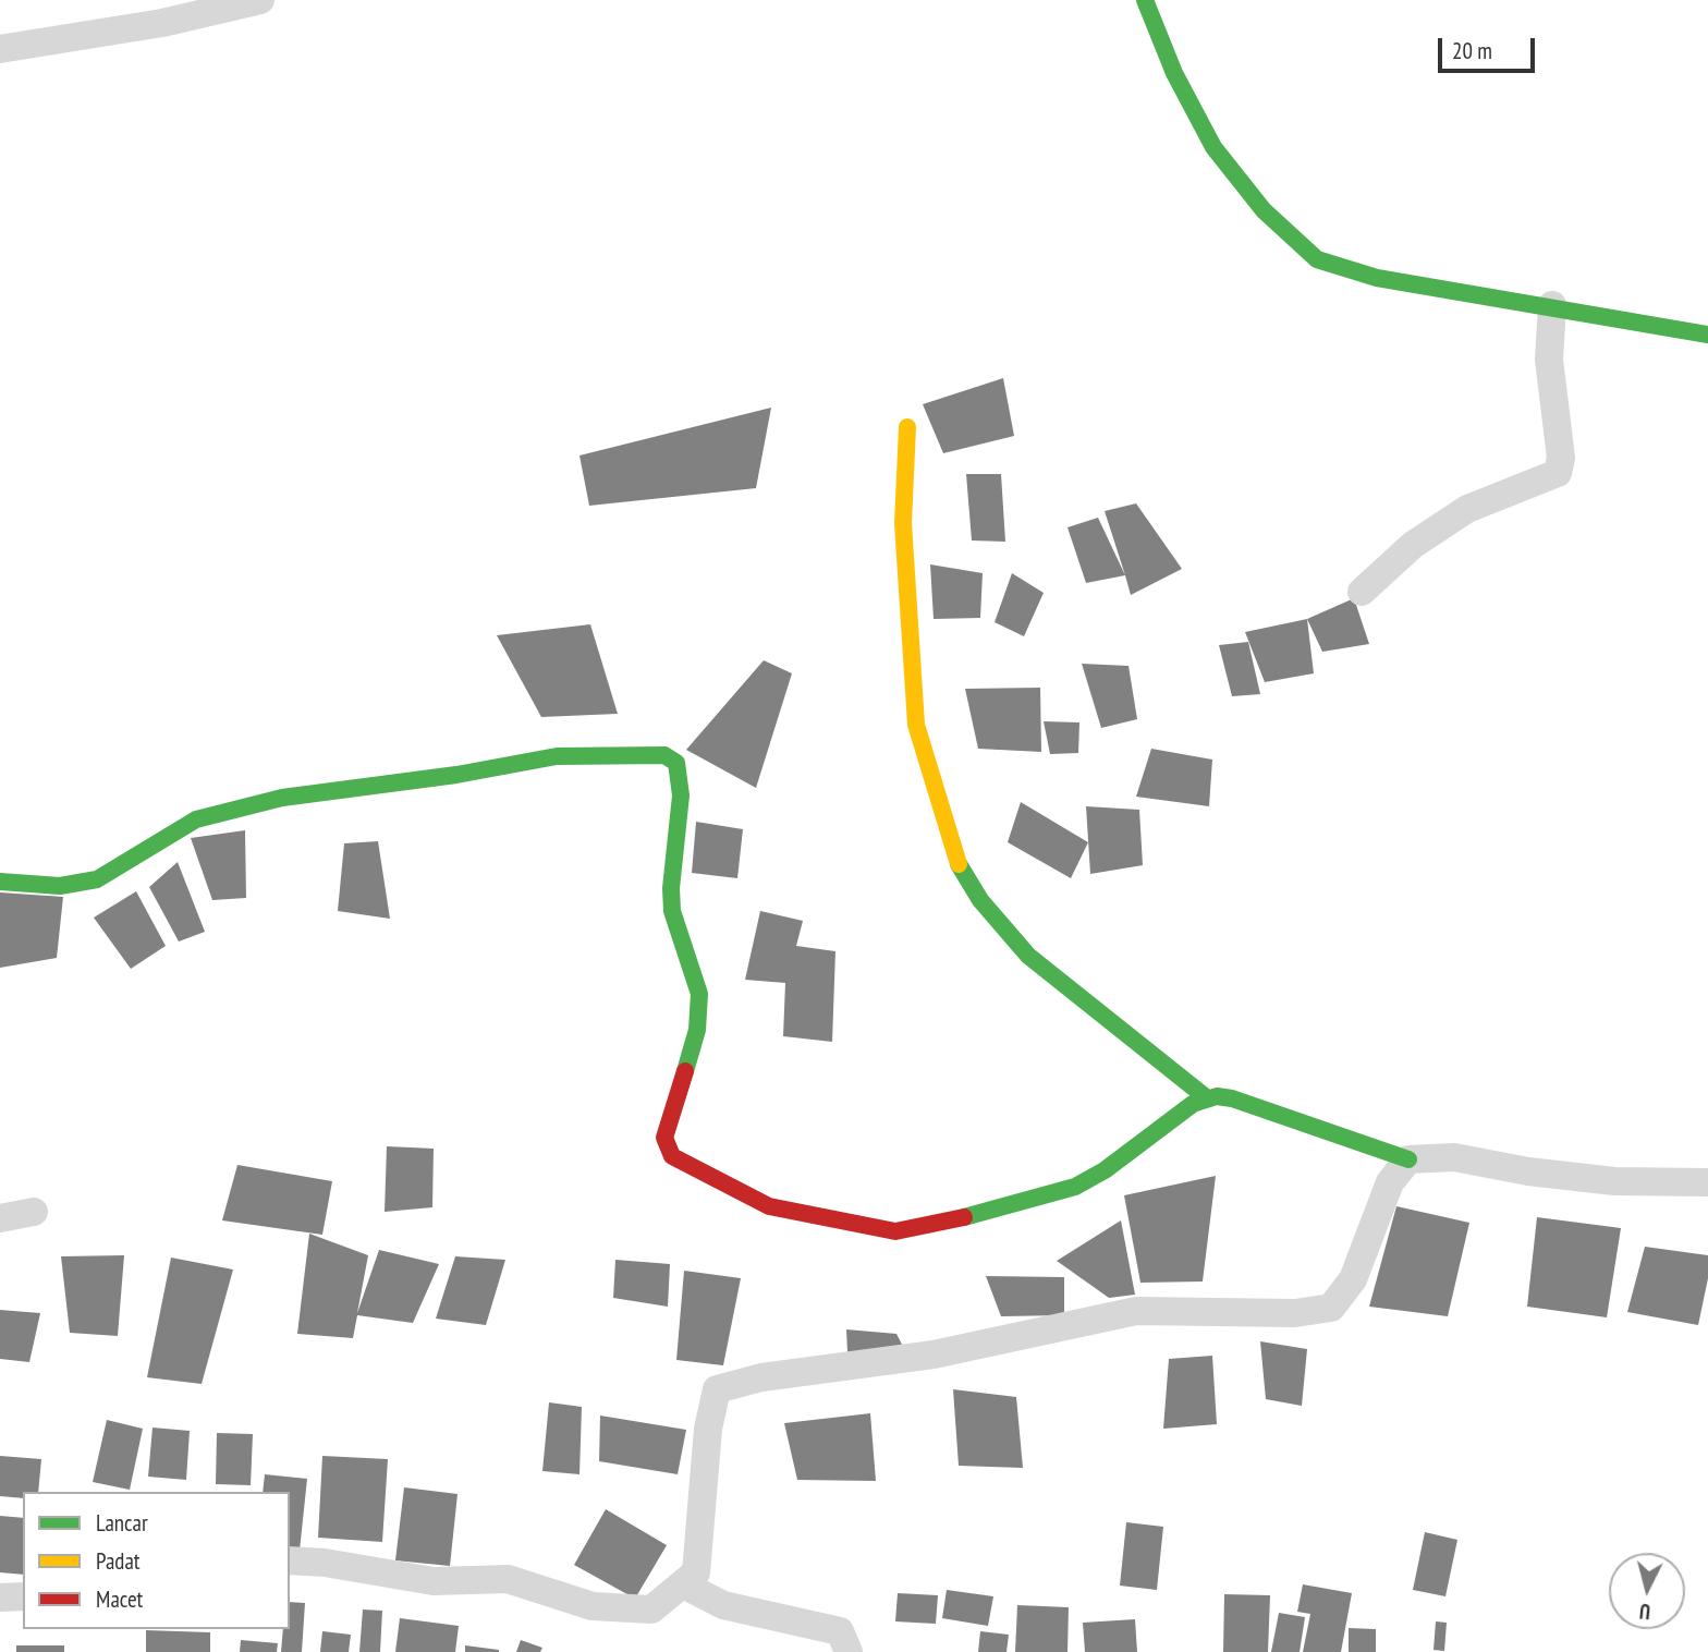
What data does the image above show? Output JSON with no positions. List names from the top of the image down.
{
  "legend": ["Lancar", "Padat", "Macet"],
  "scale_bar": "20 m",
  "north": "bottom"
}
